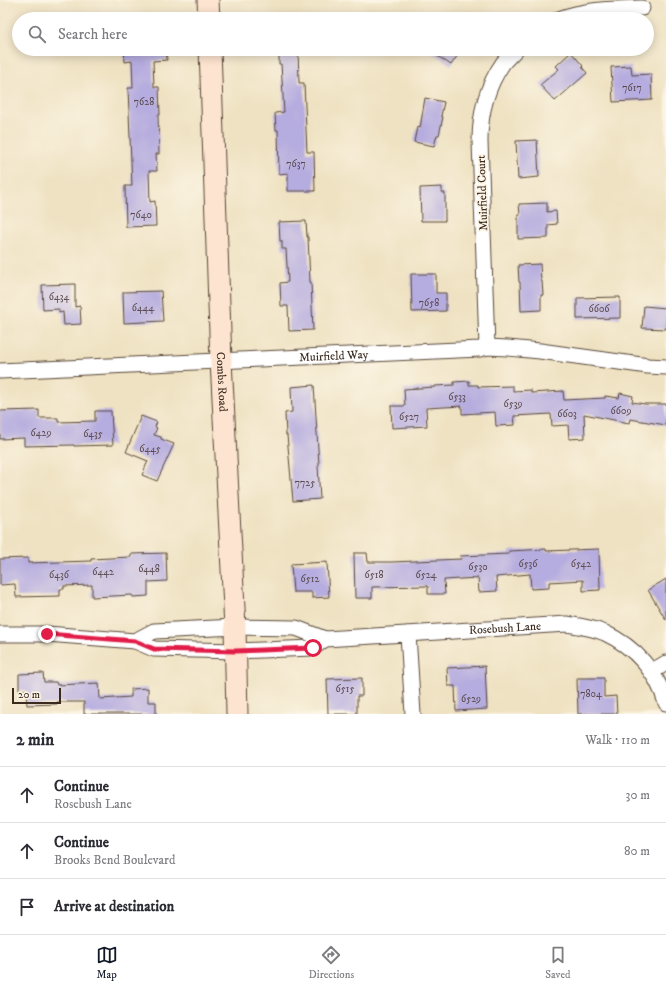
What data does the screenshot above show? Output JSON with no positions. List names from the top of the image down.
{
  "streets": {
    "street": [
      "Muirfield Court",
      "Muirfield Way",
      "Combs Road",
      "Rosebush Lane"
    ]
  },
  "crossings": [
    ["Muirfield Court", "Muirfield Way"],
    ["Muirfield Way", "Combs Road"],
    ["Combs Road", "Rosebush Lane"]
  ],
  "house_numbers": [
    "7617",
    "7628",
    "7637",
    "7640",
    "6434",
    "7658",
    "6444",
    "6606",
    "6533",
    "6539",
    "6609",
    "6603",
    "6527",
    "6429",
    "6435",
    "6445",
    "7725",
    "6536",
    "6542",
    "6530",
    "6448",
    "6442",
    "6436",
    "6518",
    "6524",
    "6512",
    "6515",
    "7804",
    "6529"
  ],
  "scale_bar": "20 m",
  "page": {
    "search": "Search here",
    "scale": "20 m",
    "heading": ["2 min", "Walk · 110 m"],
    "list": [
      ["Continue", "Rosebush Lane", "30 m"],
      ["Continue", "Brooks Bend Boulevard", "80 m"],
      "Arrive at destination"
    ],
    "nav": ["Map", "Directions", "Saved"]
  }
}
